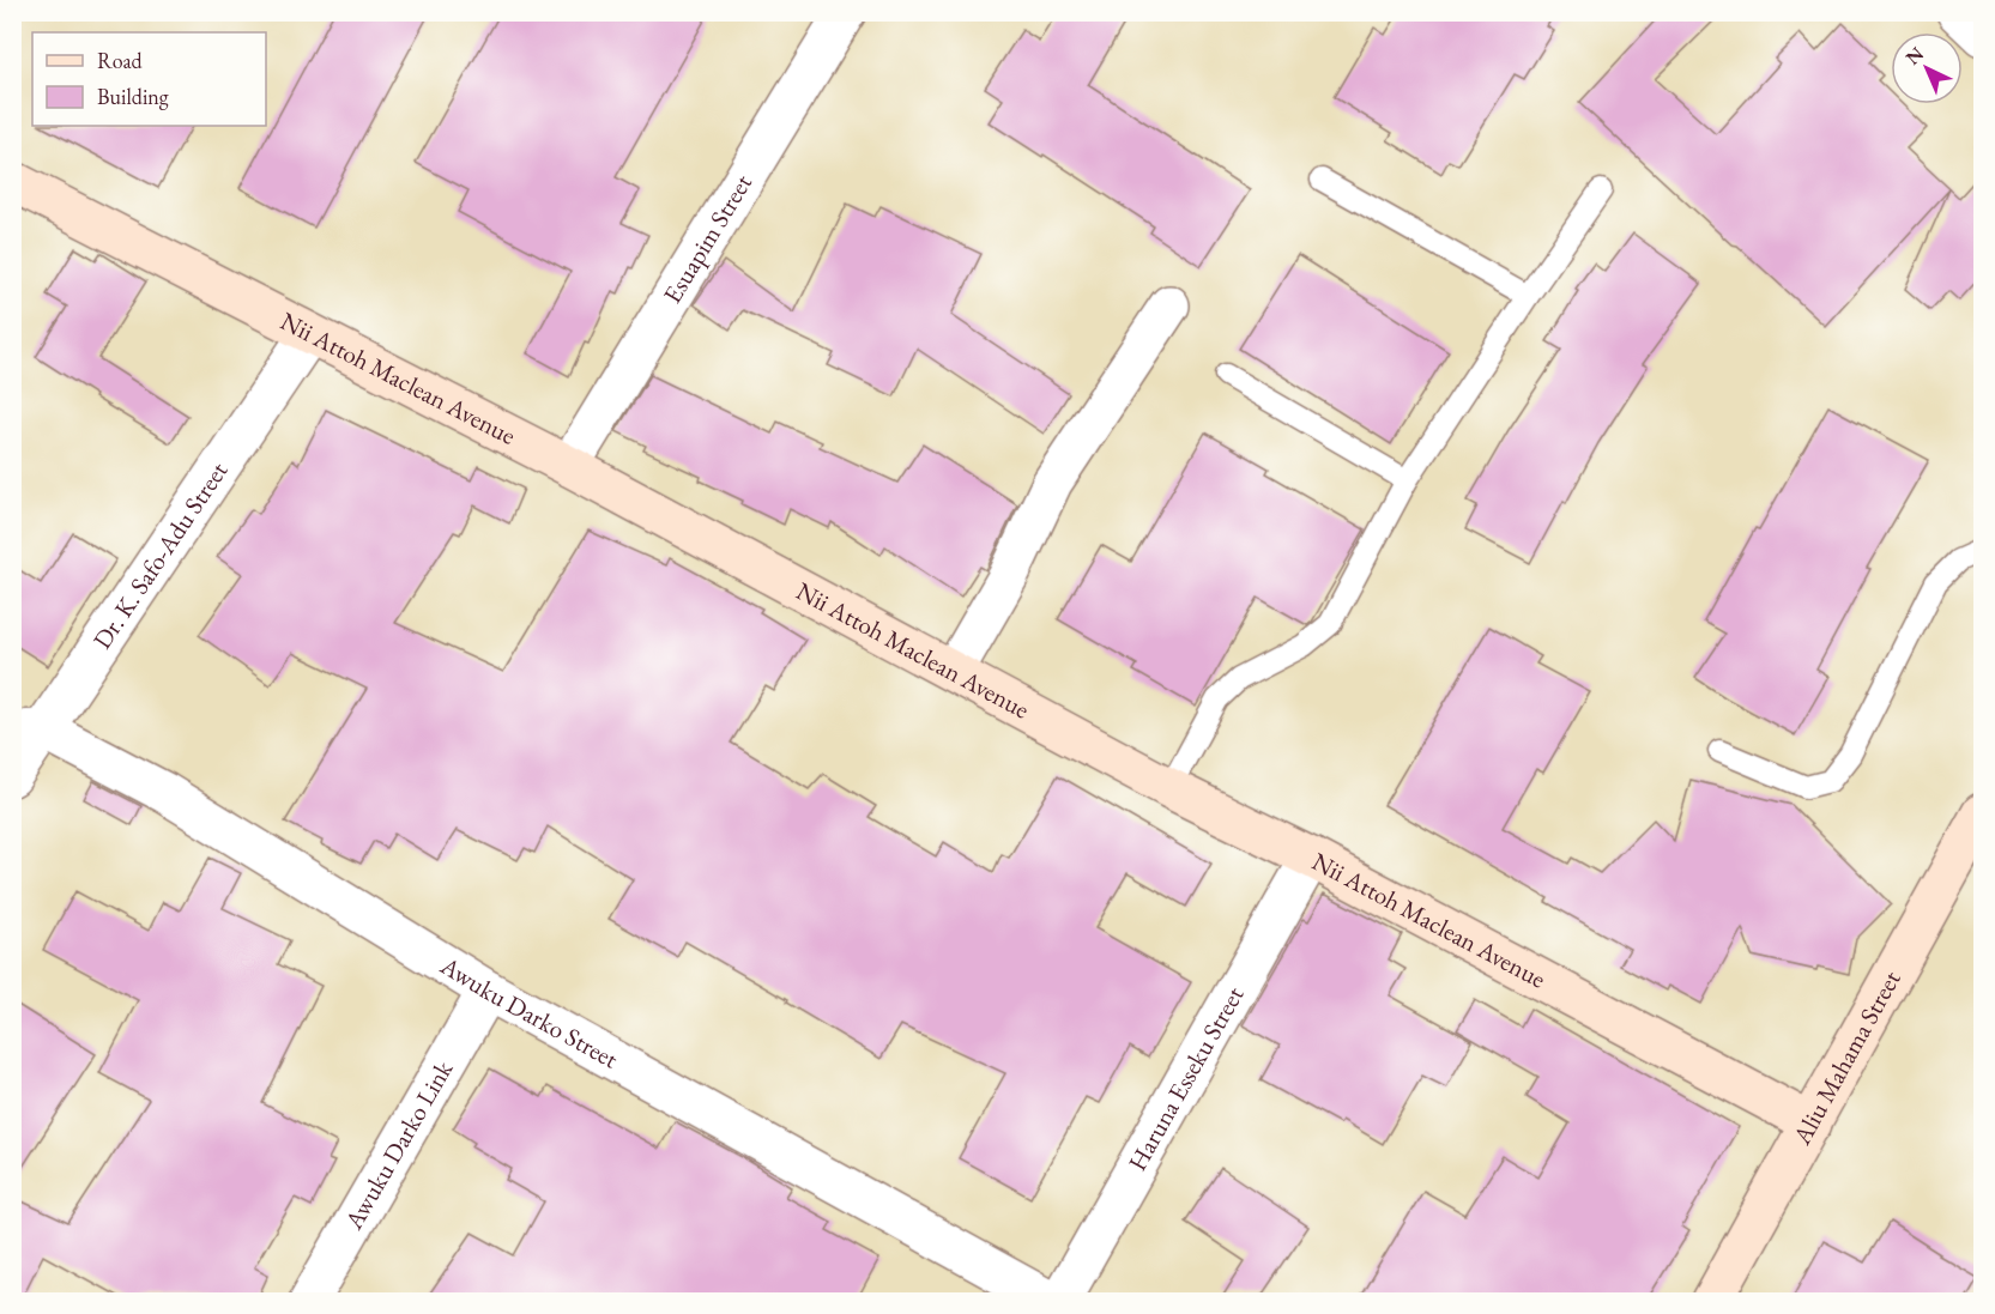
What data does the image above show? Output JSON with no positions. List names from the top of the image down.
{
  "streets": {
    "street": [
      "Esuapim Street",
      "Nii Attoh Maclean Avenue",
      "Dr. K. Safo-Adu Street",
      "Awuku Darko Street",
      "Aliu Mahama Street",
      "Haruna Esseku Street",
      "Awuku Darko Link"
    ]
  },
  "crossings": [
    ["Esuapim Street", "Nii Attoh Maclean Avenue"],
    ["Nii Attoh Maclean Avenue", "Dr. K. Safo-Adu Street"],
    ["Nii Attoh Maclean Avenue", "Aliu Mahama Street"],
    ["Nii Attoh Maclean Avenue", "Haruna Esseku Street"],
    ["Dr. K. Safo-Adu Street", "Awuku Darko Street"],
    ["Awuku Darko Street", "Awuku Darko Link"]
  ],
  "legend": ["Road", "Building"],
  "north": "top left"
}
